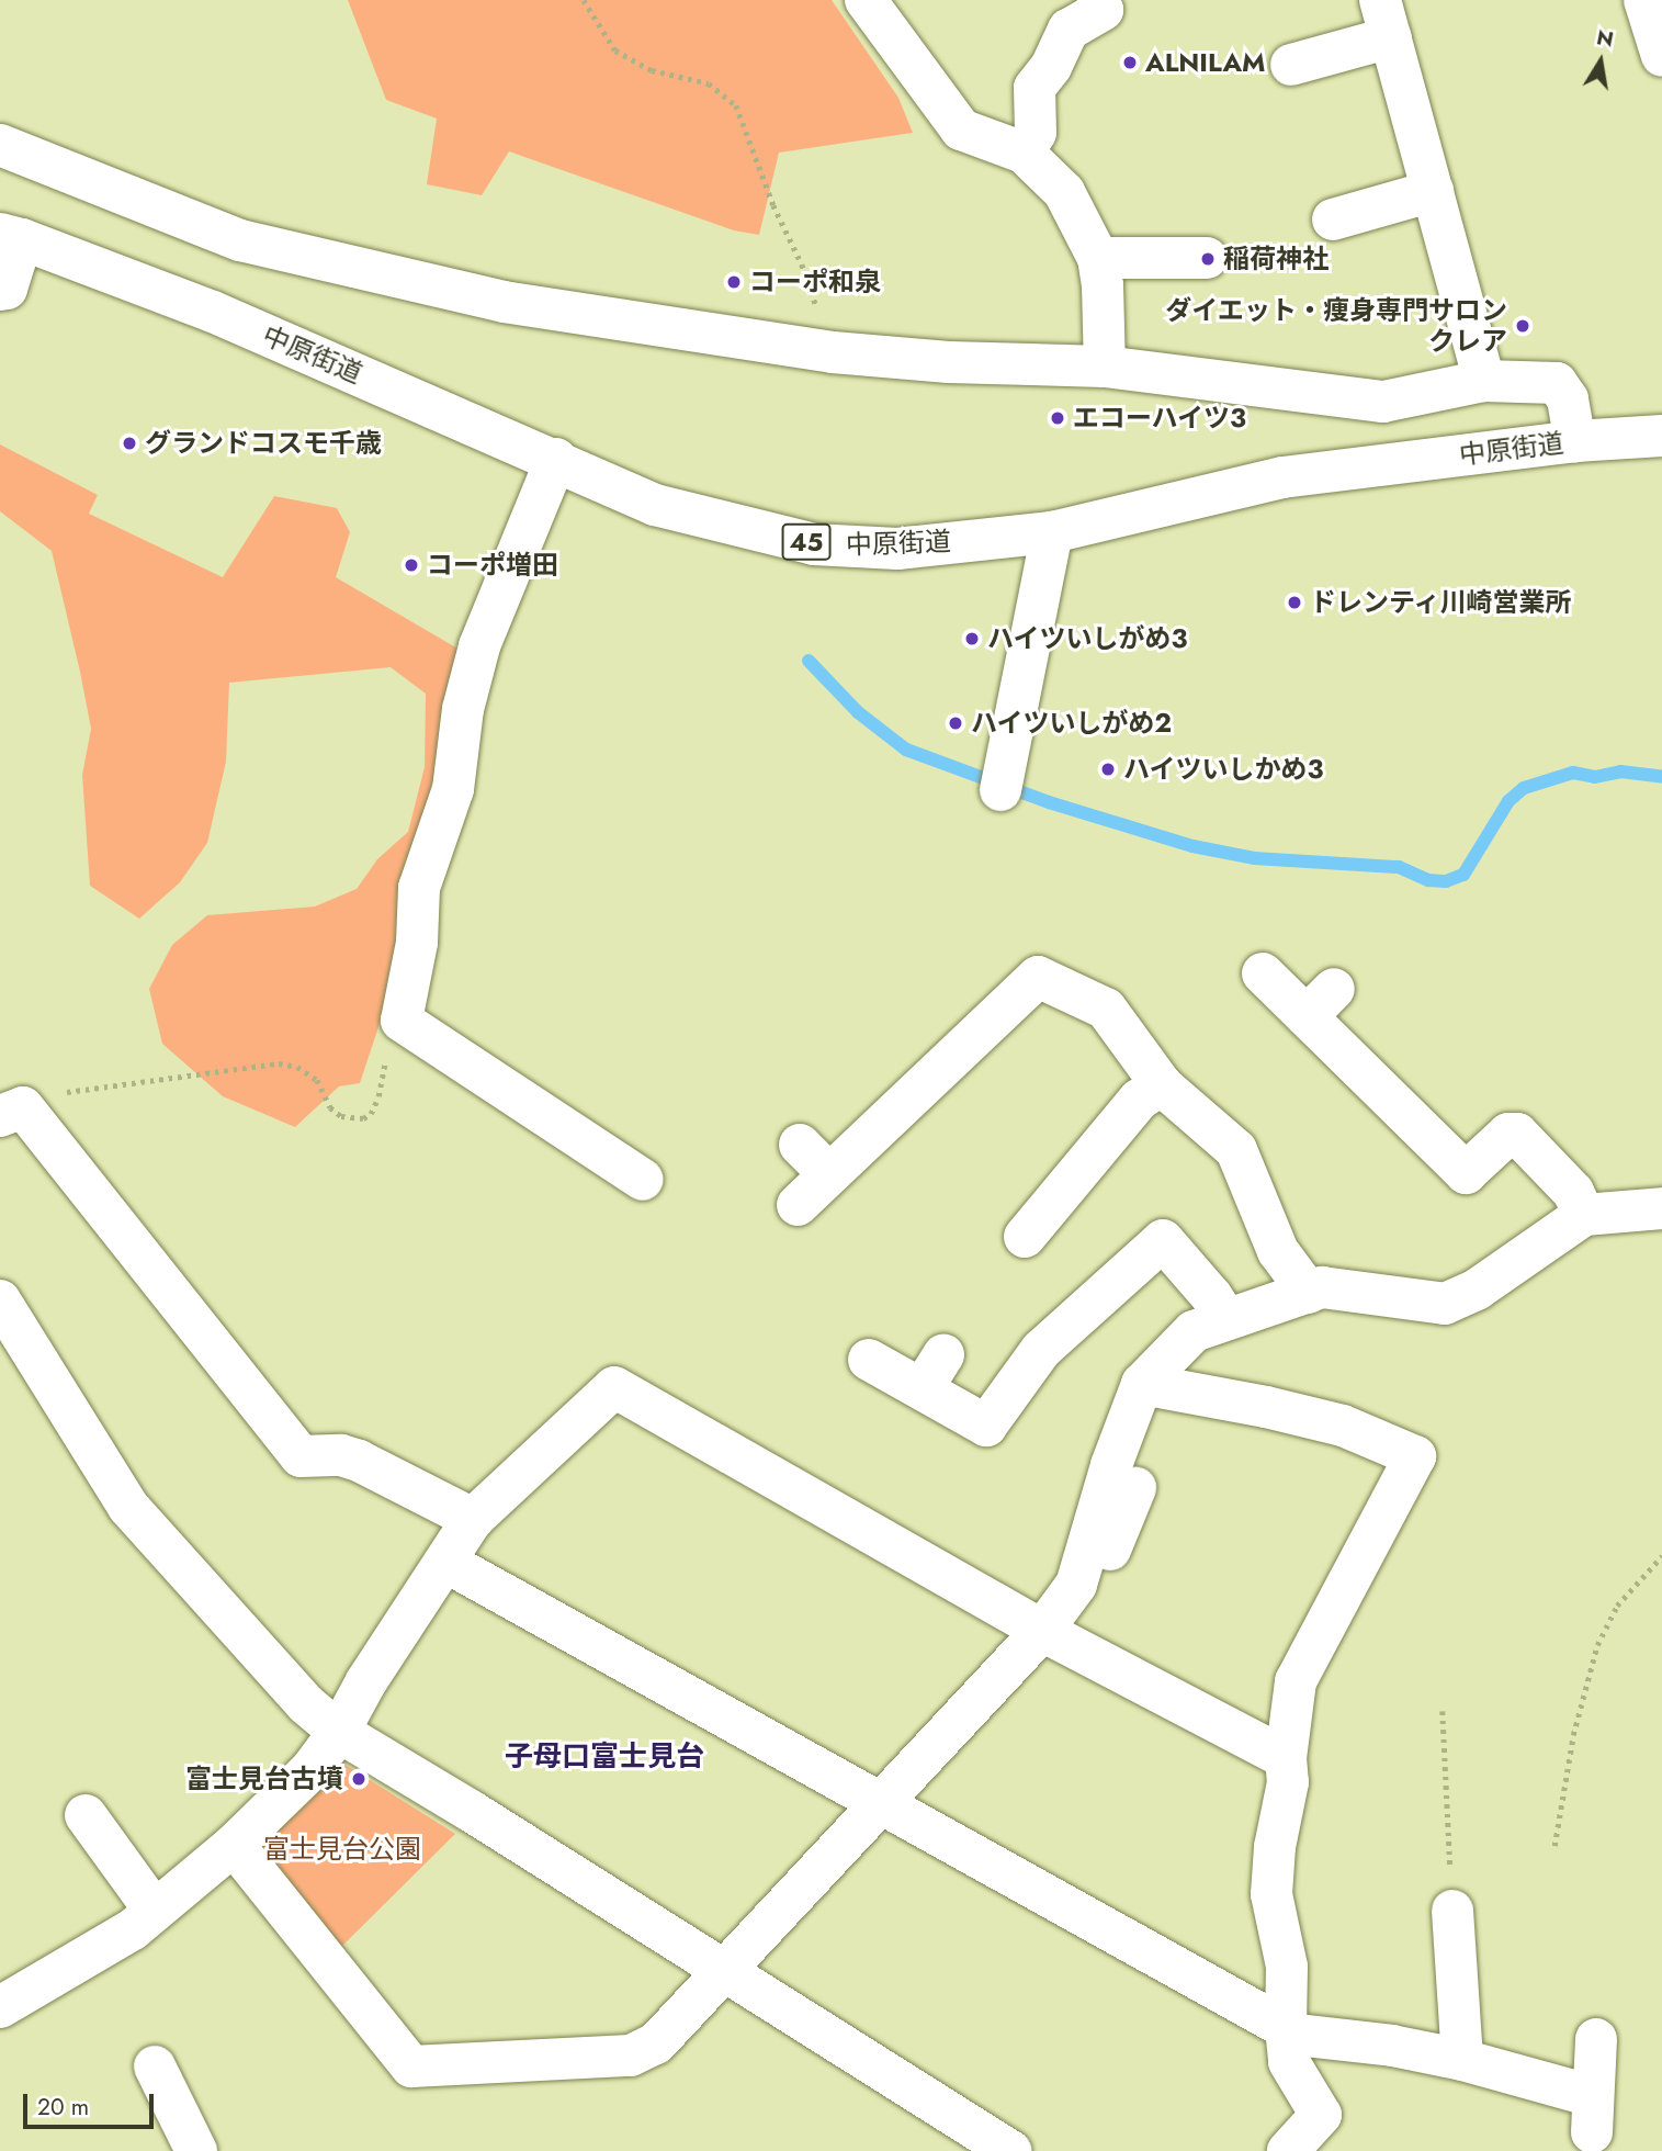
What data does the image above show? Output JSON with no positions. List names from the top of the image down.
{
  "streets": {
    "street": ["中原街道", "45"]
  },
  "districts": ["子母口富士見台"],
  "parks": ["富士見台公園"],
  "places": [
    "ALNILAM",
    "稲荷神社",
    "コーポ和泉",
    "ダイエット・痩身専門サロン クレア",
    "エコーハイツ３",
    "グランドコスモ千歳",
    "コーポ増田",
    "ドレンティ川崎営業所",
    "ハイツいしがめ３",
    "ハイツいしがめ２",
    "ハイツいしかめ３",
    "富士見台古墳"
  ],
  "scale_bar": "20 m",
  "north": "top"
}
